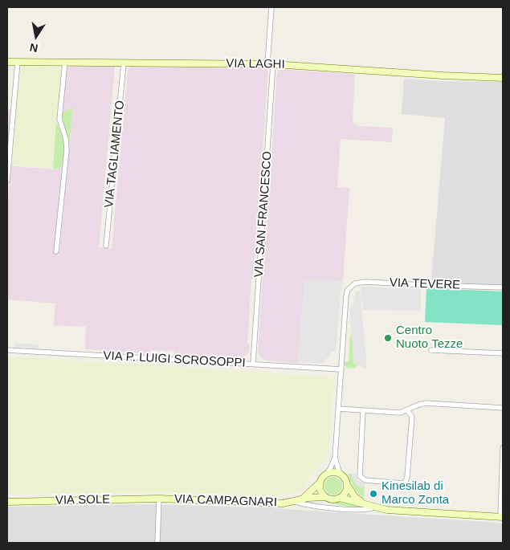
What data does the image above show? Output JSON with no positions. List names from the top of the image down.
{
  "streets": {
    "main road": ["VIA LAGHI", "VIA SOLE", "VIA CAMPAGNARI"],
    "street": [
      "VIA TAGLIAMENTO",
      "VIA SAN FRANCESCO",
      "VIA TEVERE",
      "VIA P. LUIGI SCROSOPPI"
    ]
  },
  "crossings": [
    ["VIA LAGHI", "VIA TAGLIAMENTO"],
    ["VIA LAGHI", "VIA SAN FRANCESCO"],
    ["VIA SAN FRANCESCO", "VIA P. LUIGI SCROSOPPI"],
    ["VIA TEVERE", "VIA P. LUIGI SCROSOPPI"],
    ["VIA SOLE", "VIA CAMPAGNARI"]
  ],
  "places": ["Centro Nuoto Tezze", "Kinesilab di Marco Zonta"],
  "north": "bottom"
}
